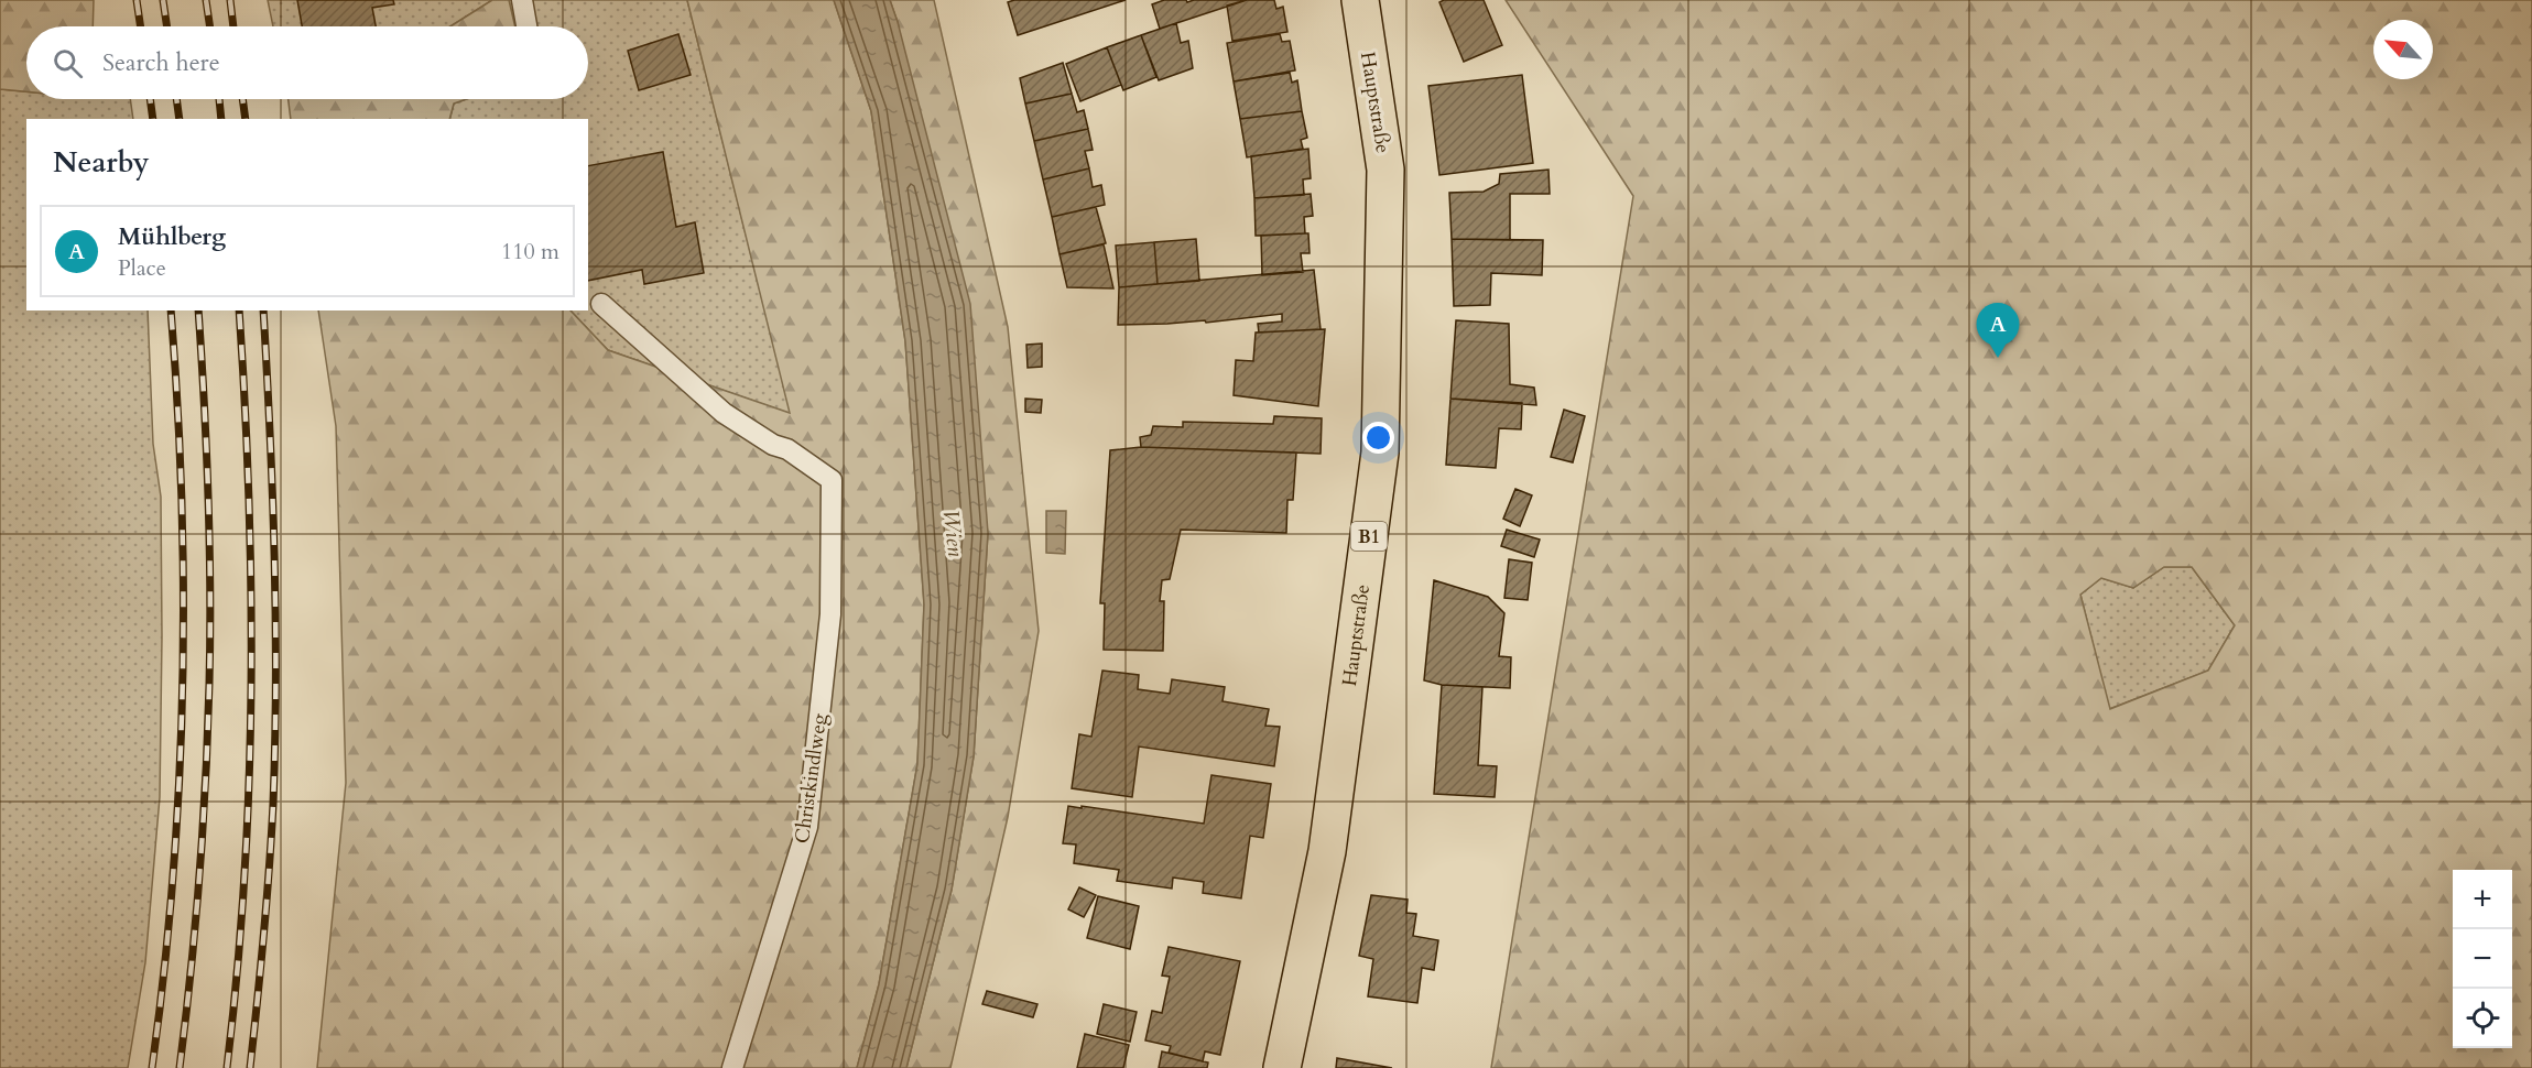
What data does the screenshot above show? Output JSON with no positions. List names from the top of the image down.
{
  "streets": {
    "main road": ["Hauptstraße", "B1"],
    "lane": ["Christkindlweg"]
  },
  "water": ["Wien"],
  "north": "top left",
  "page": {
    "search": "Search here",
    "heading": "Nearby",
    "list": [
      {
        "mark": "A",
        "name": "Mühlberg",
        "note": "Place",
        "value": "110 m"
      }
    ],
    "pins": "A",
    "map_buttons": ["+", "−"]
  }
}
